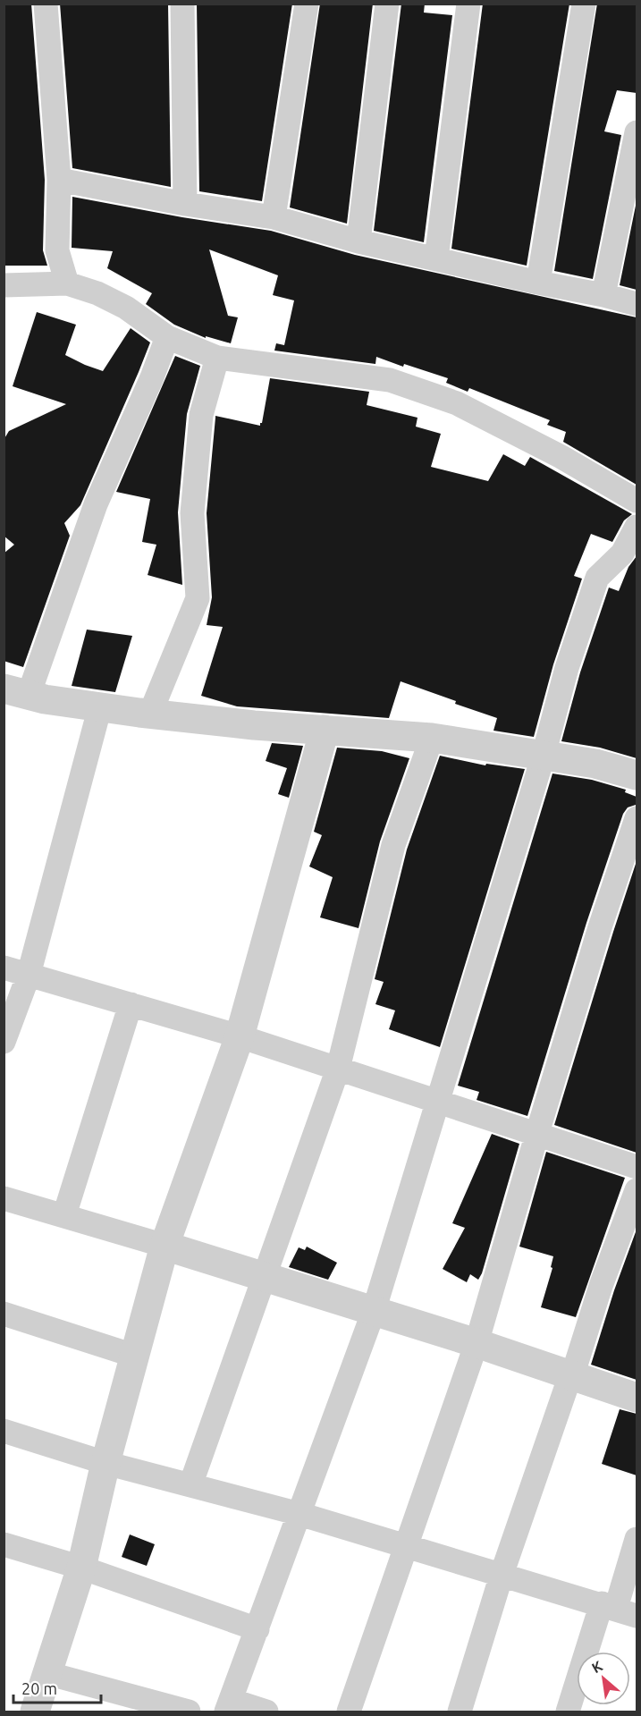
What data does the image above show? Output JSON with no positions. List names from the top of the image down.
{
  "scale_bar": "20 m",
  "north": "top left"
}
